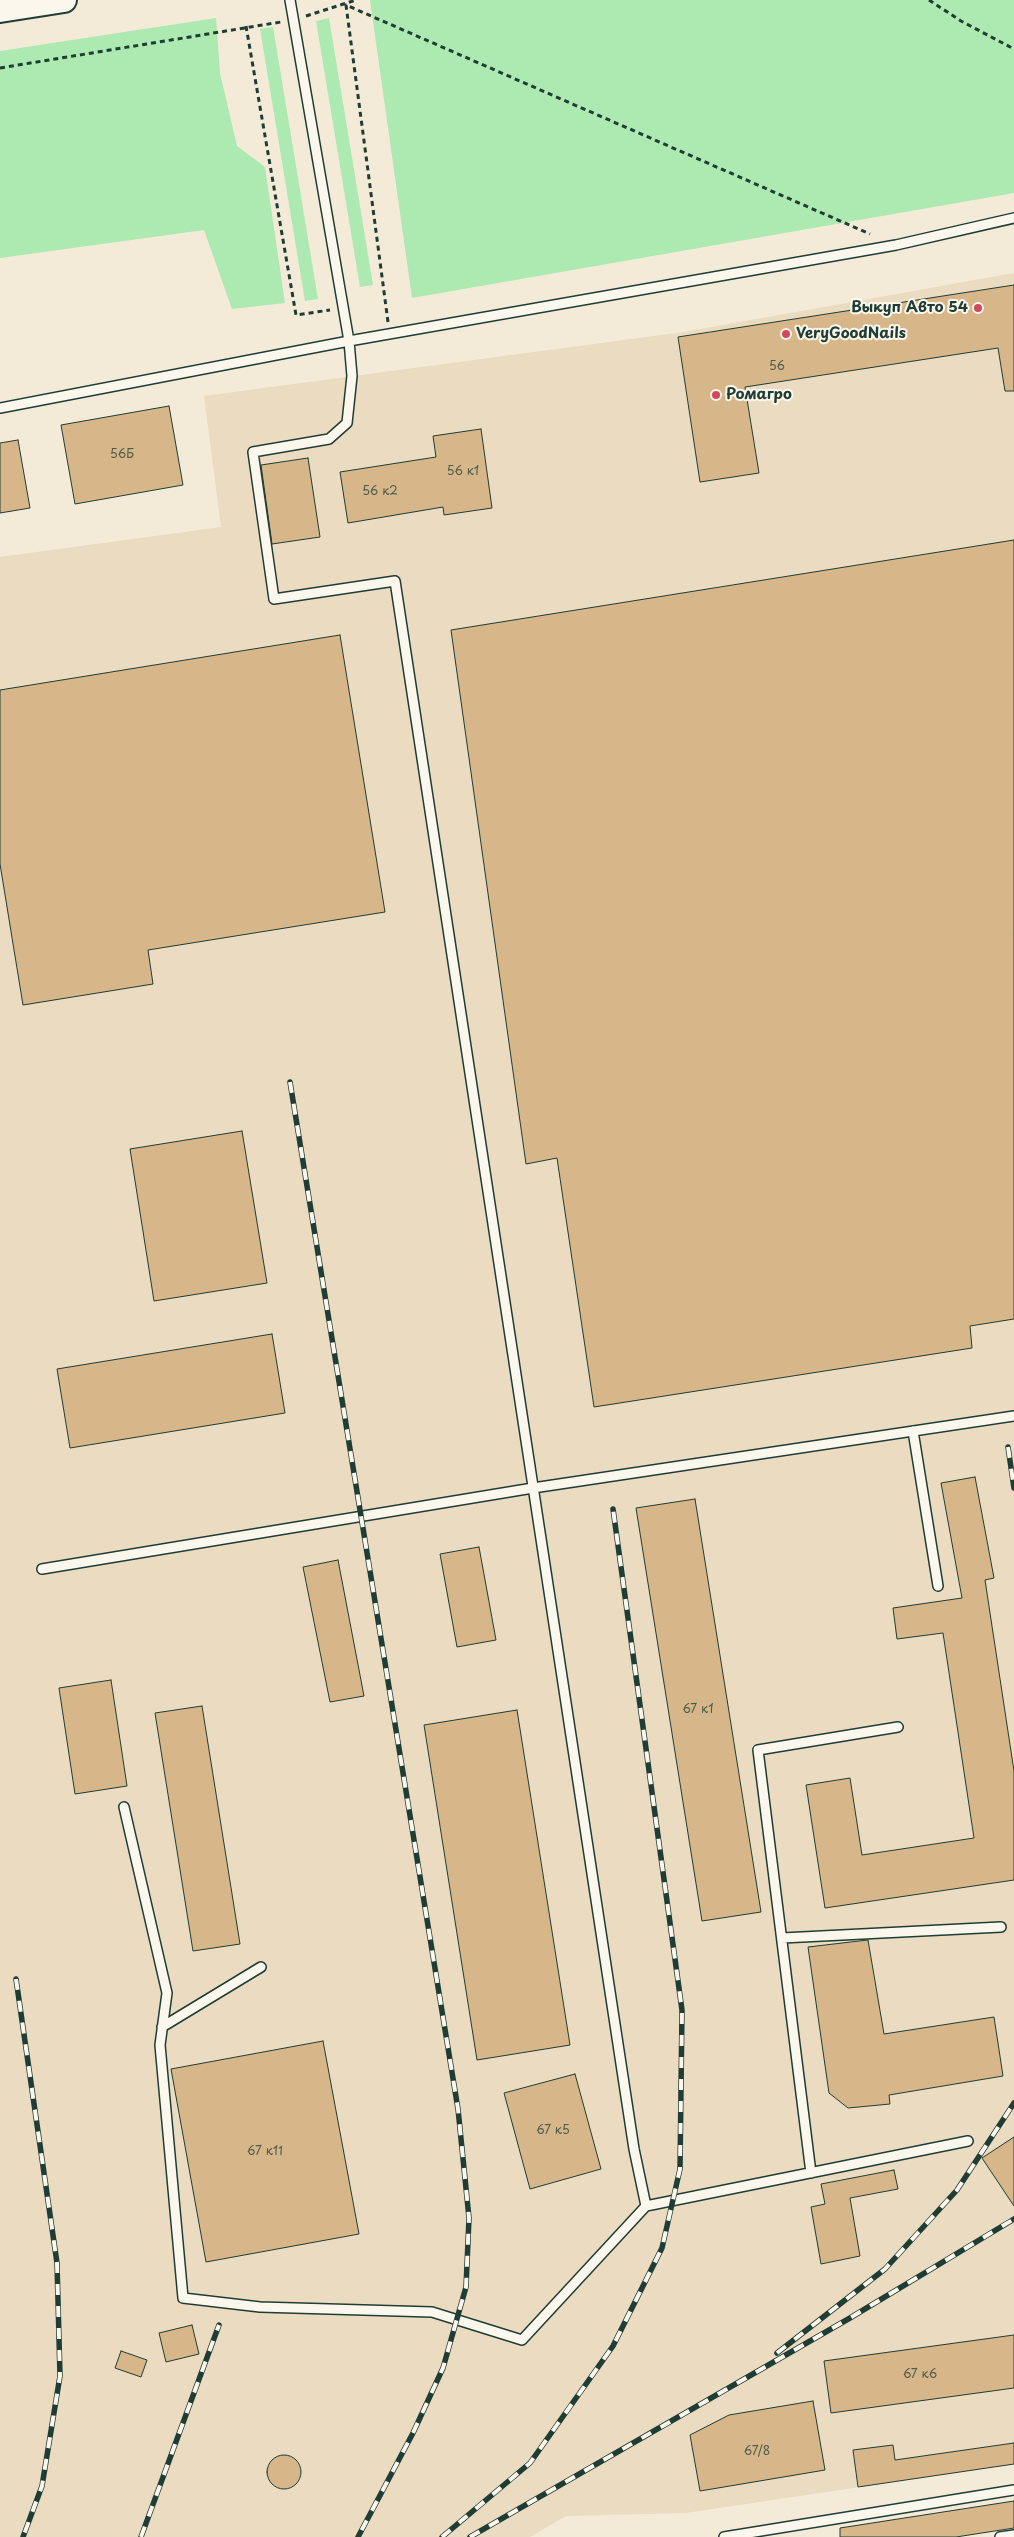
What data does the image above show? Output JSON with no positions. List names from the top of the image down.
{
  "places": ["Выкуп Авто 54", "VeryGoodNails", "Ромагро"],
  "house_numbers": [
    "56",
    "56Б",
    "56 к1",
    "56 к2",
    "67 к1",
    "67 к5",
    "67 к11",
    "67 к6",
    "67/8"
  ]
}
